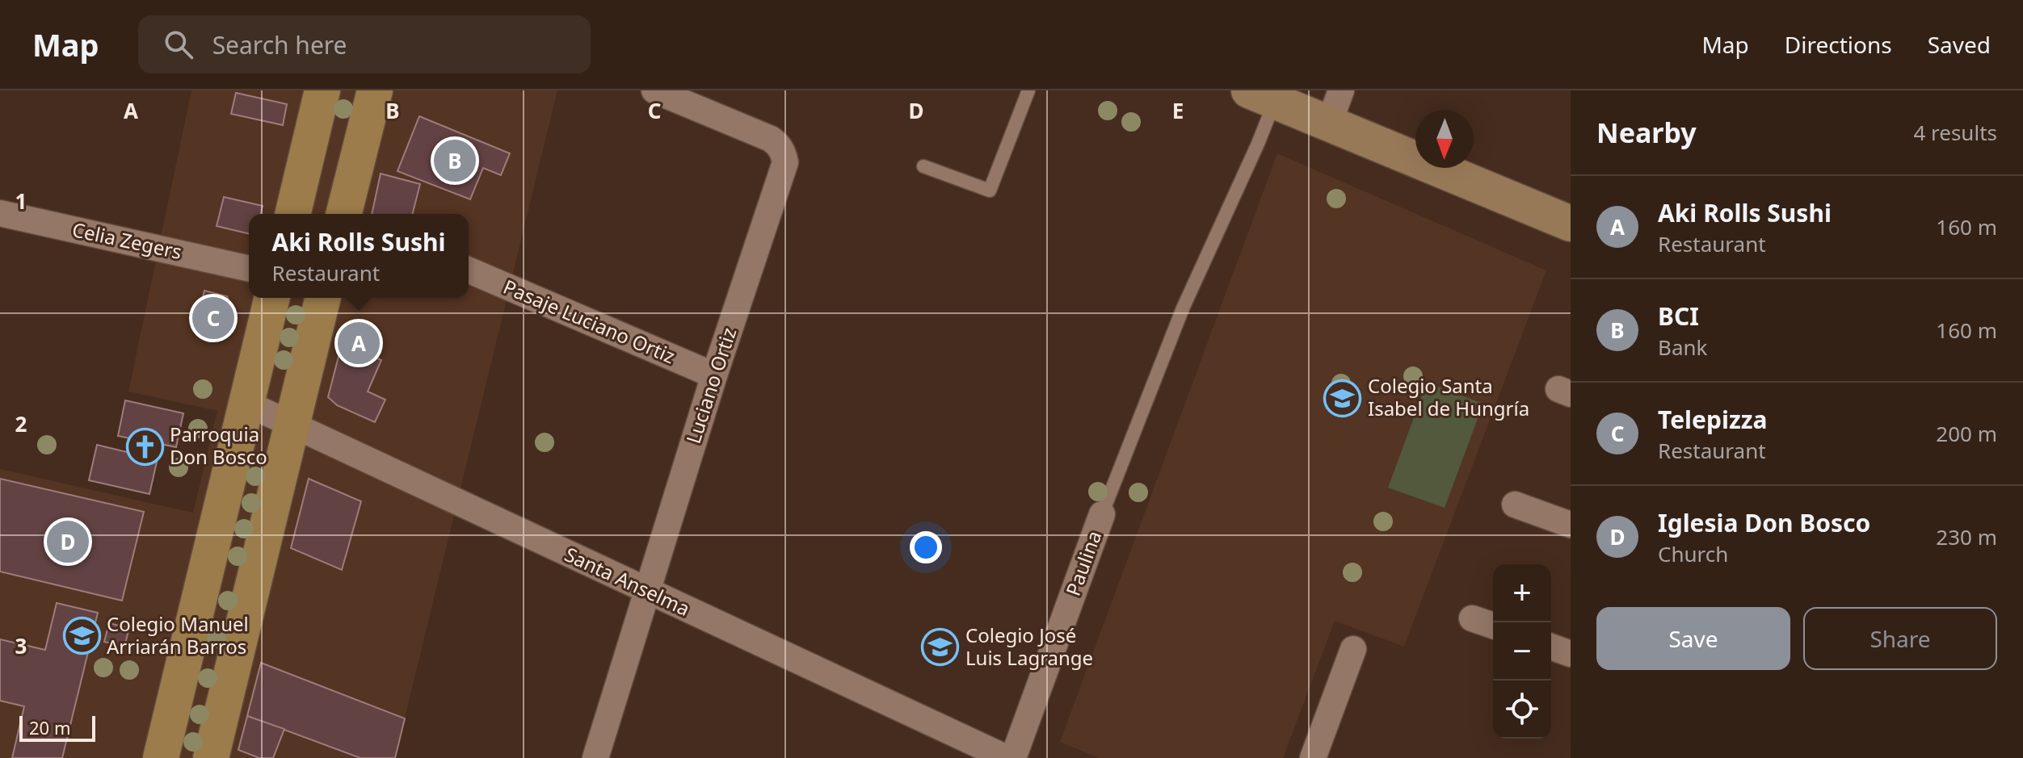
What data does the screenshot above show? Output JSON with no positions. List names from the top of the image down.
{
  "streets": {
    "street": [
      "Celia Zegers",
      "Pasaje Luciano Ortiz",
      "Luciano Ortiz",
      "Paulina",
      "Santa Anselma"
    ]
  },
  "crossings": [
    ["Pasaje Luciano Ortiz", "Luciano Ortiz"],
    ["Luciano Ortiz", "Santa Anselma"]
  ],
  "places": {
    "school or university": ["Colegio Santa Isabel de Hungría", "Colegio Manuel Arriarán Barros", "Colegio José Luis Lagrange"],
    "church": ["Parroquia Don Bosco"]
  },
  "scale_bar": "20 m",
  "north": "bottom",
  "page": {
    "header": "Map",
    "search": "Search here",
    "nav": ["Map", "Directions", "Saved"],
    "heading": ["Nearby", "4 results"],
    "pins": [
      "B",
      "C",
      "A",
      "D"
    ],
    "list": [
      {
        "mark": "A",
        "name": "Aki Rolls Sushi",
        "note": "Restaurant",
        "value": "160 m"
      },
      {
        "mark": "B",
        "name": "BCI",
        "note": "Bank",
        "value": "160 m"
      },
      {
        "mark": "C",
        "name": "Telepizza",
        "note": "Restaurant",
        "value": "200 m"
      },
      {
        "mark": "D",
        "name": "Iglesia Don Bosco",
        "note": "Church",
        "value": "230 m"
      }
    ],
    "popup": ["Aki Rolls Sushi", "Restaurant"],
    "map_buttons": ["+", "−"],
    "buttons": ["Save", "Share"],
    "scale": "20 m"
  },
  "grid": {
    "columns": [
      "A",
      "B",
      "C",
      "D",
      "E"
    ],
    "rows": ["1", "2", "3"]
  }
}
